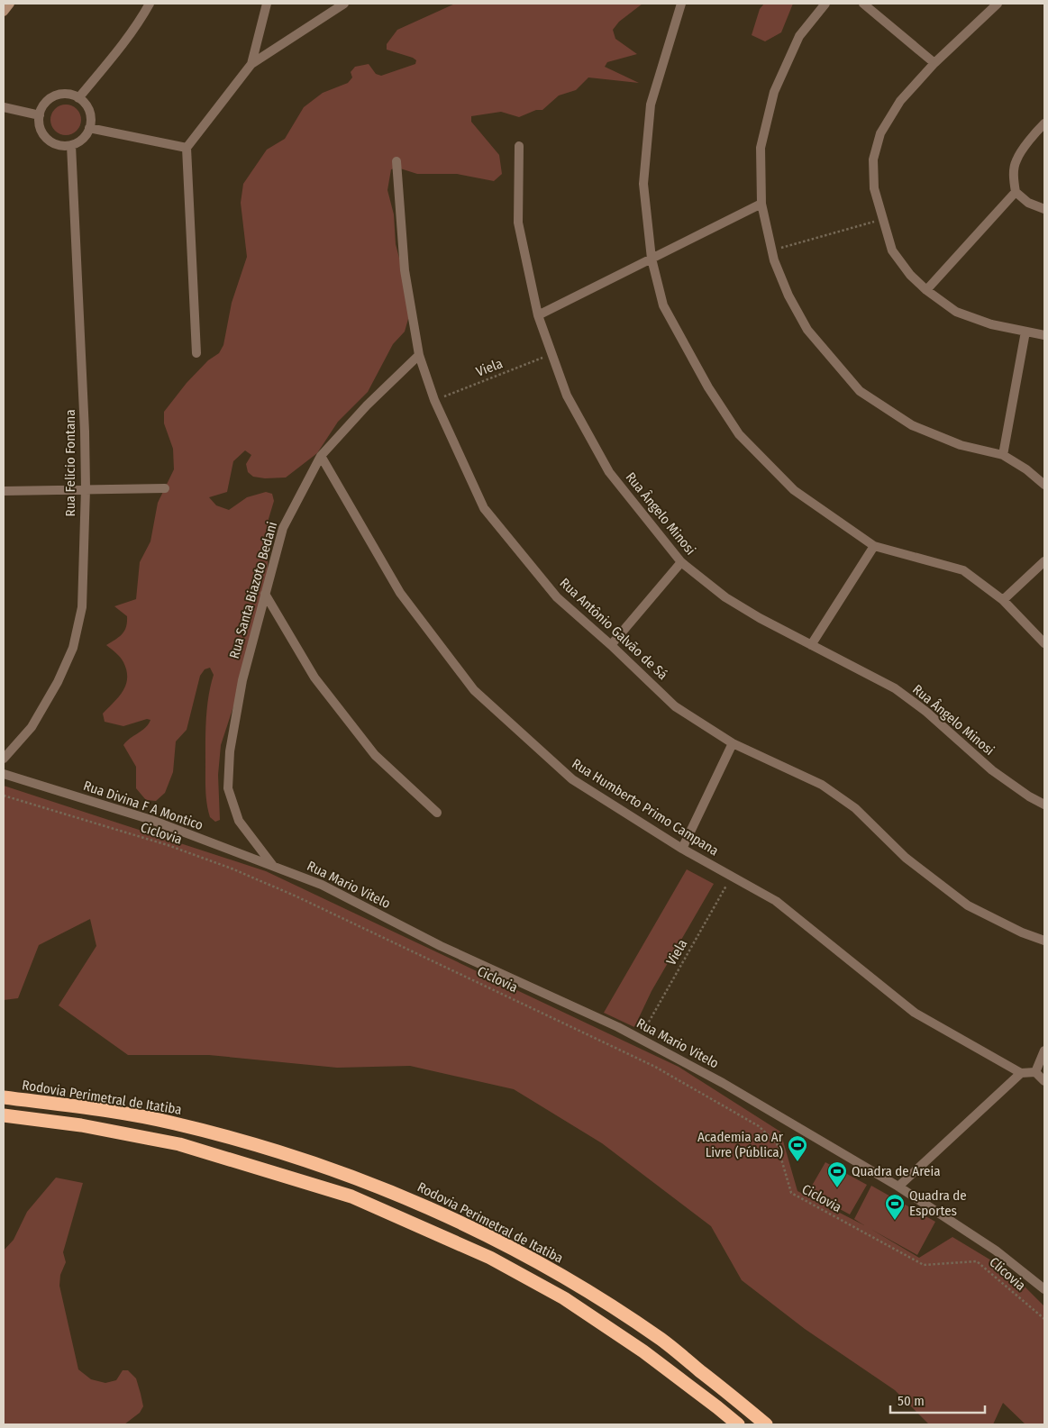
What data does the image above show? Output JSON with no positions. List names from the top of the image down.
{
  "streets": {
    "highway": ["Rodovia Perimetral de Itatiba"],
    "street": [
      "Rua Felicio Fontana",
      "Rua Ângelo Minosi",
      "Rua Santa Biazoto Bedani",
      "Rua Antônio Galvão de Sá",
      "Rua Divina F A Montico",
      "Rua Humberto Primo Campana",
      "Rua Mario Vitelo"
    ],
    "path": ["Viela", "Ciclovia", "Clicovia"]
  },
  "crossings": [
    ["Viela", "Rua Ângelo Minosi"],
    ["Viela", "Rua Antônio Galvão de Sá"],
    ["Viela", "Rua Humberto Primo Campana"],
    ["Viela", "Rua Mario Vitelo"],
    ["Rua Santa Biazoto Bedani", "Rua Antônio Galvão de Sá"],
    ["Rua Santa Biazoto Bedani", "Rua Divina F A Montico"],
    ["Rua Santa Biazoto Bedani", "Rua Humberto Primo Campana"],
    ["Rua Santa Biazoto Bedani", "Rua Mario Vitelo"],
    ["Rua Divina F A Montico", "Rua Mario Vitelo"],
    ["Ciclovia", "Clicovia"]
  ],
  "places": {
    "sports": ["Academia ao Ar Livre (Pública)", "Quadra de Areia", "Quadra de Esportes"]
  },
  "scale_bar": "50 m"
}
